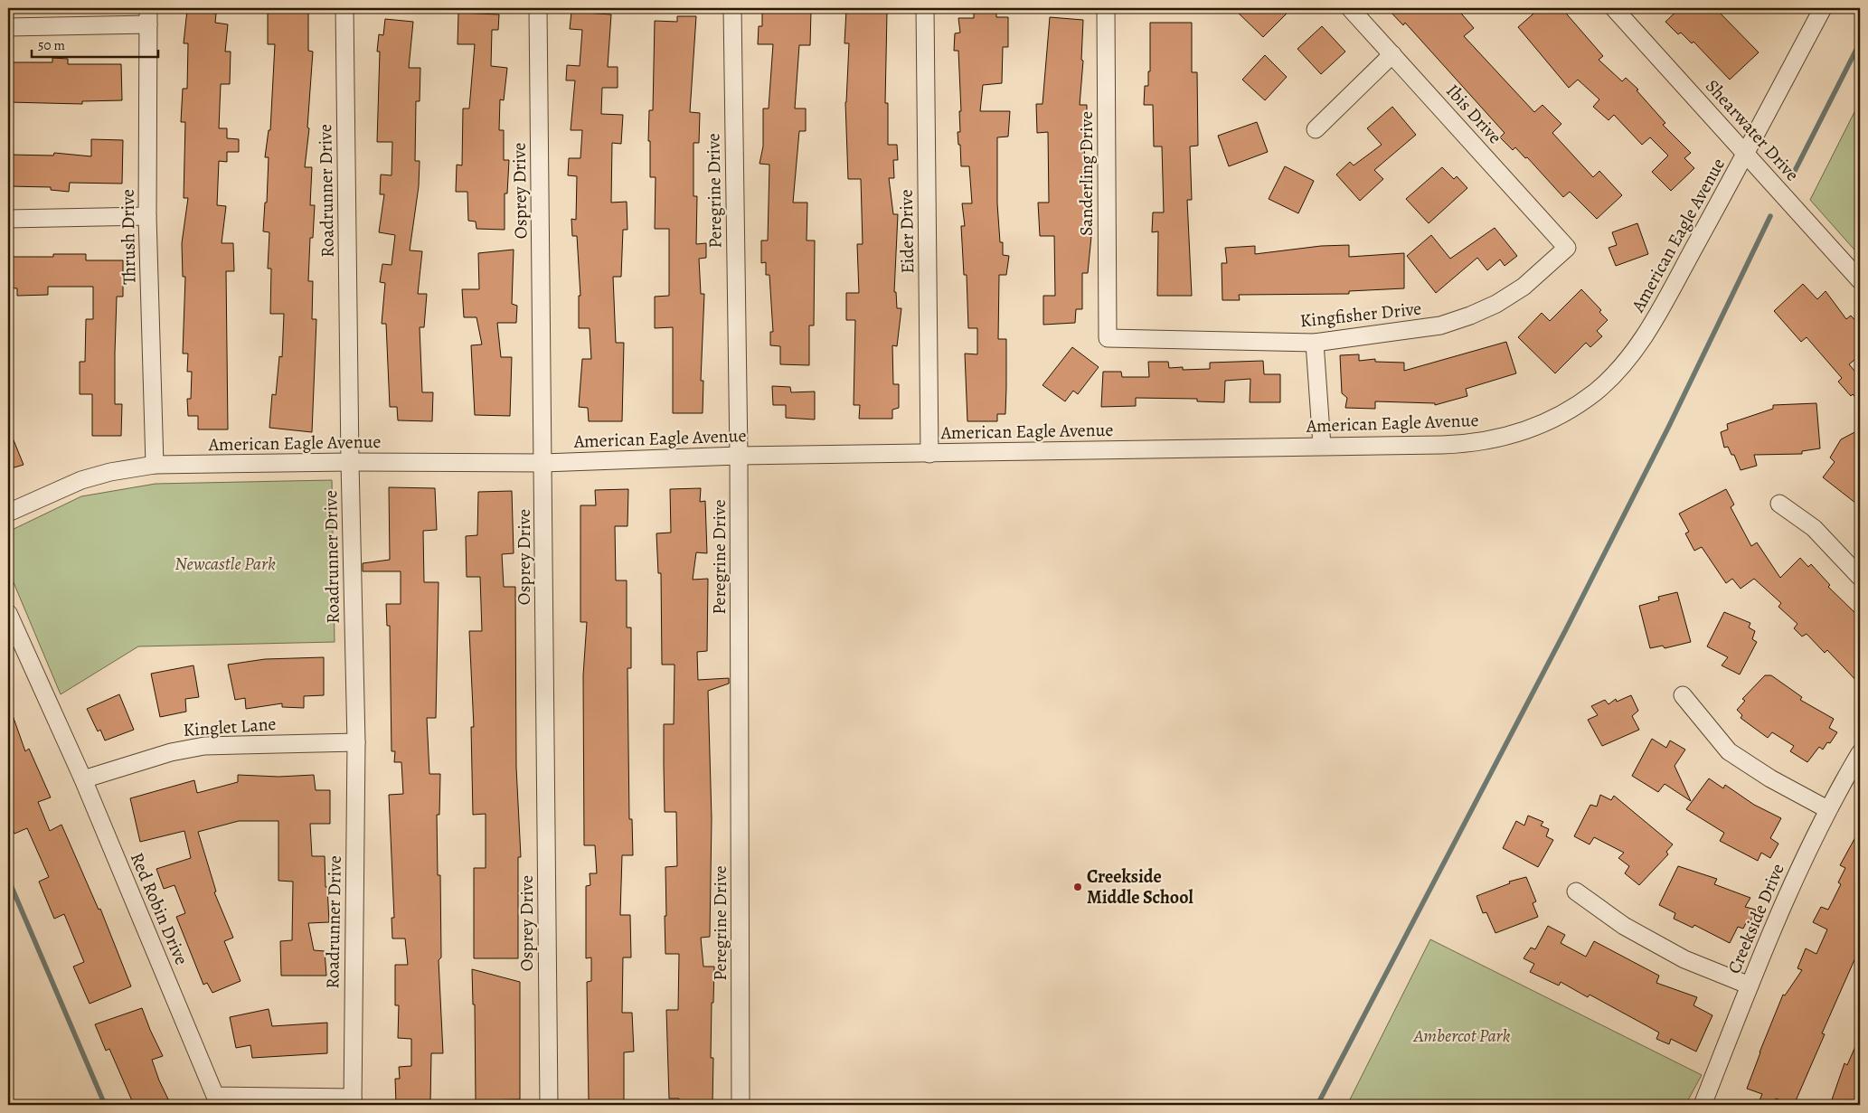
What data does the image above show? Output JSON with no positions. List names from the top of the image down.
{
  "streets": {
    "street": [
      "Ibis Drive",
      "Shearwater Drive",
      "Sanderling Drive",
      "Roadrunner Drive",
      "Osprey Drive",
      "Peregrine Drive",
      "Eider Drive",
      "American Eagle Avenue",
      "Thrush Drive",
      "Kingfisher Drive",
      "Kinglet Lane",
      "Red Robin Drive",
      "Creekside Drive"
    ]
  },
  "crossings": [
    ["Ibis Drive", "Kingfisher Drive"],
    ["Shearwater Drive", "American Eagle Avenue"],
    ["Sanderling Drive", "Kingfisher Drive"],
    ["Roadrunner Drive", "American Eagle Avenue"],
    ["Roadrunner Drive", "Kinglet Lane"],
    ["Roadrunner Drive", "Red Robin Drive"],
    ["Osprey Drive", "American Eagle Avenue"],
    ["Peregrine Drive", "American Eagle Avenue"],
    ["Eider Drive", "American Eagle Avenue"],
    ["American Eagle Avenue", "Thrush Drive"],
    ["Kinglet Lane", "Red Robin Drive"]
  ],
  "parks": ["Newcastle Park", "Ambercot Park"],
  "places": ["Creekside Middle School"],
  "scale_bar": "50 m"
}
